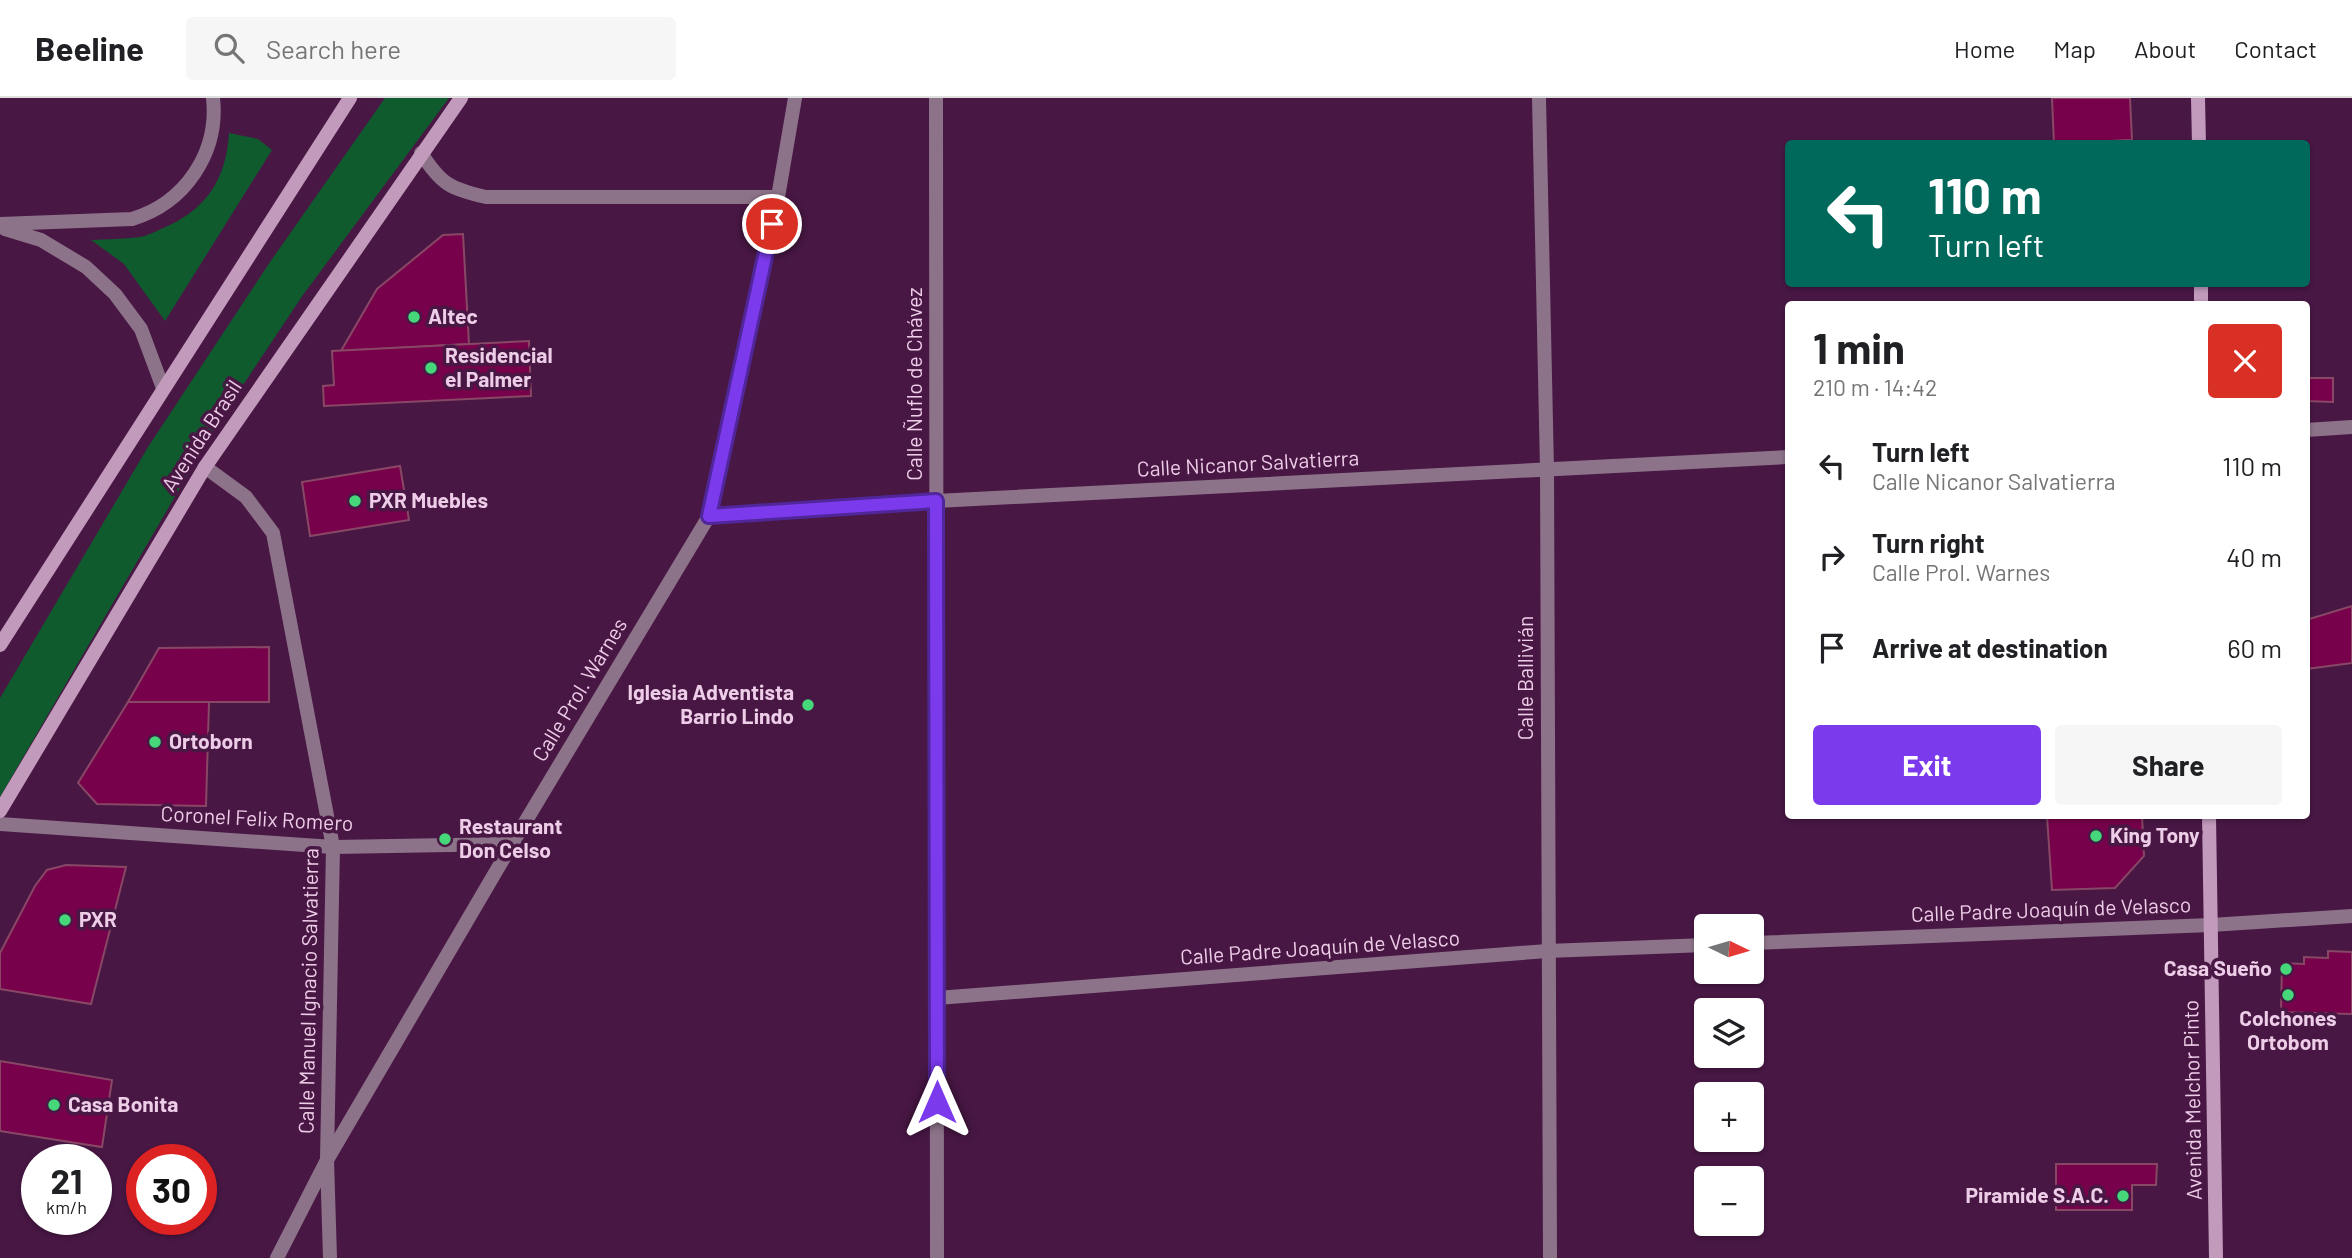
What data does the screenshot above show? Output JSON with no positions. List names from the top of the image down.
{
  "streets": {
    "main road": ["Avenida Brasil", "Avenida Melchor Pinto"],
    "street": [
      "Calle Ñuflo de Chávez",
      "Calle Nicanor Salvatierra",
      "Calle Ballivián",
      "Calle Prol. Warnes",
      "Coronel Felix Romero",
      "Calle Padre Joaquín de Velasco",
      "Calle Manuel Ignacio Salvatierra"
    ]
  },
  "crossings": [
    ["Calle Ñuflo de Chávez", "Calle Nicanor Salvatierra"],
    ["Calle Ñuflo de Chávez", "Calle Padre Joaquín de Velasco"],
    ["Avenida Brasil", "Calle Manuel Ignacio Salvatierra"],
    ["Calle Nicanor Salvatierra", "Calle Ballivián"],
    ["Calle Nicanor Salvatierra", "Calle Prol. Warnes"],
    ["Calle Ballivián", "Calle Padre Joaquín de Velasco"],
    ["Calle Prol. Warnes", "Coronel Felix Romero"],
    ["Calle Prol. Warnes", "Calle Manuel Ignacio Salvatierra"],
    ["Coronel Felix Romero", "Calle Manuel Ignacio Salvatierra"],
    ["Calle Padre Joaquín de Velasco", "Avenida Melchor Pinto"]
  ],
  "places": [
    "Altec",
    "Residencial el Palmer",
    "PXR Muebles",
    "Iglesia Adventista Barrio Lindo",
    "Ortoborn",
    "King Tony",
    "Restaurant Don Celso",
    "PXR",
    "Casa Sueño",
    "Colchones Ortobom",
    "Casa Bonita",
    "Piramide S.A.C."
  ],
  "north": "right",
  "page": {
    "header": "Beeline",
    "search": "Search here",
    "nav": [
      "Home",
      "Map",
      "About",
      "Contact"
    ],
    "turn": ["110 m", "Turn left"],
    "heading": ["1 min", "210 m · 14:42"],
    "list": [
      {
        "name": "Turn left",
        "note": "Calle Nicanor Salvatierra",
        "value": "110 m"
      },
      {
        "name": "Turn right",
        "note": "Calle Prol. Warnes",
        "value": "40 m"
      },
      {
        "name": "Arrive at destination",
        "value": "60 m"
      }
    ],
    "buttons": ["Exit", "Share"],
    "map_buttons": ["+", "−"],
    "speed": "21 km/h",
    "limit": "30"
  }
}
